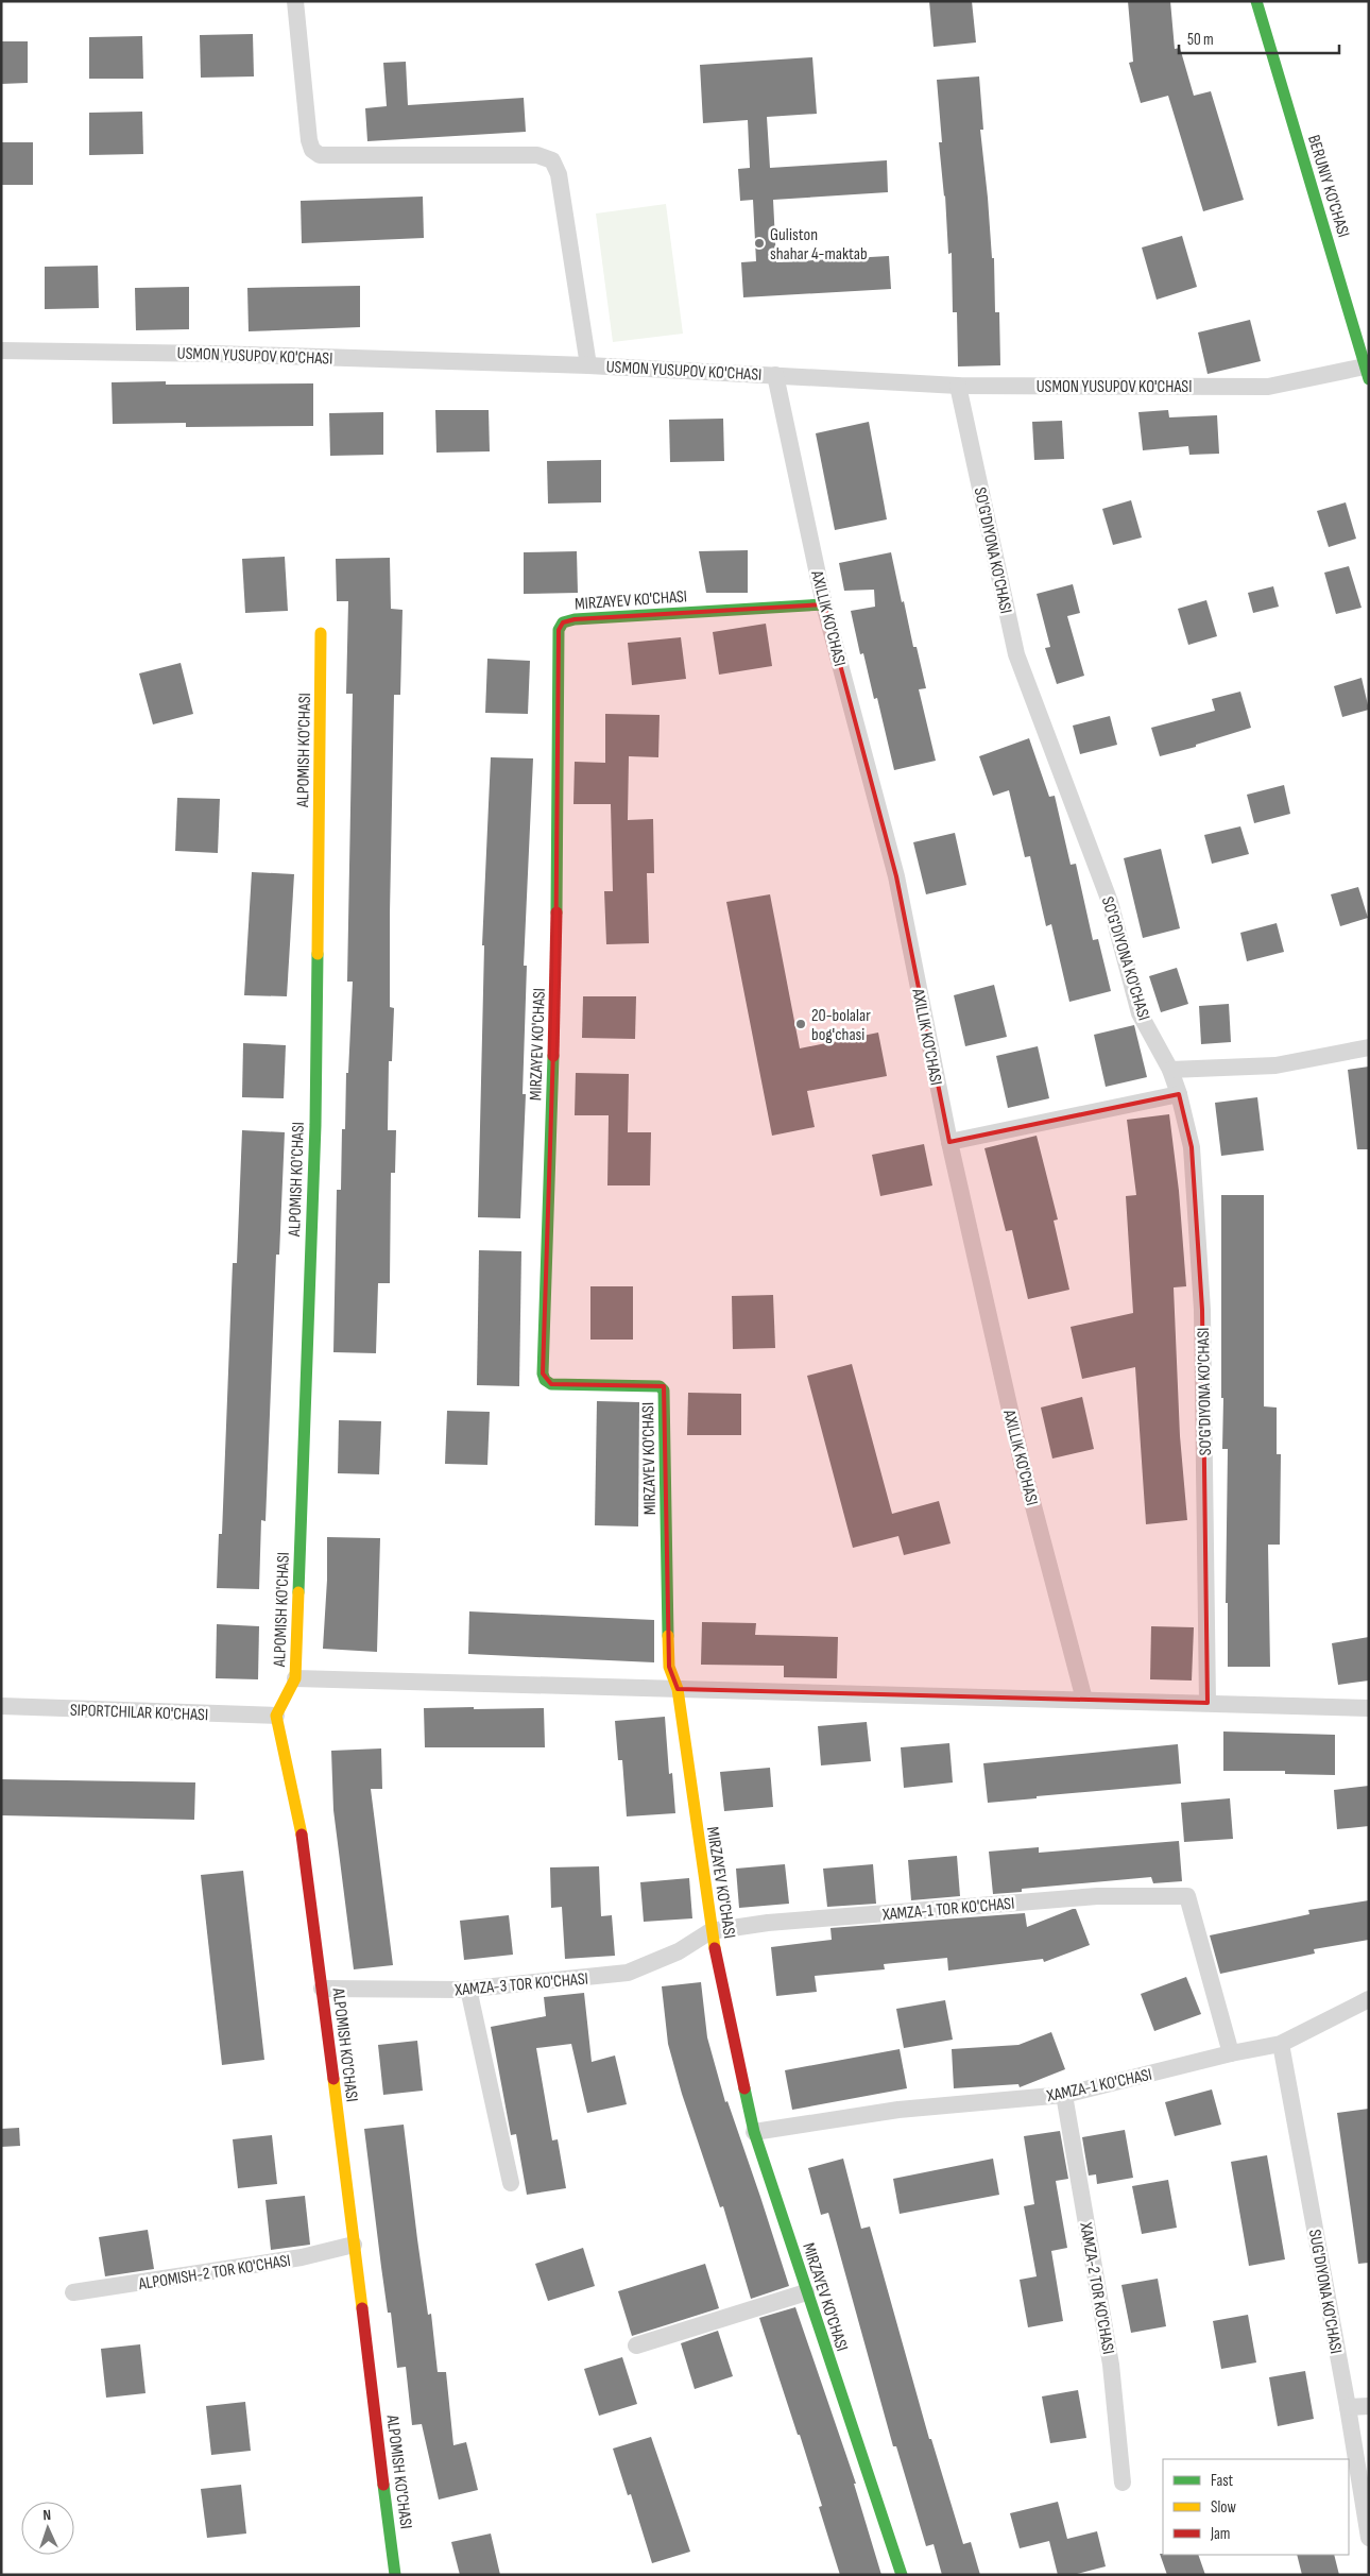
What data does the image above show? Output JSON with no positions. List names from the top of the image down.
{
  "streets": {
    "street": [
      "BERUNIY KO'CHASI",
      "USMON YUSUPOV KO'CHASI",
      "SO'G'DIYONA KO'CHASI",
      "MIRZAYEV KO'CHASI",
      "AXILLIK KO'CHASI",
      "ALPOMISH KO'CHASI",
      "SIPORTCHILAR KO'CHASI",
      "XAMZA-1 TOR KO'CHASI",
      "XAMZA-3 TOR KO'CHASI",
      "XAMZA-1 KO'CHASI",
      "ALPOMISH-2 TOR KO'CHASI",
      "XAMZA-2 TOR KO'CHASI",
      "SUG'DIYONA KO'CHASI"
    ]
  },
  "crossings": [
    ["BERUNIY KO'CHASI", "USMON YUSUPOV KO'CHASI"],
    ["USMON YUSUPOV KO'CHASI", "SO'G'DIYONA KO'CHASI"],
    ["USMON YUSUPOV KO'CHASI", "AXILLIK KO'CHASI"],
    ["MIRZAYEV KO'CHASI", "AXILLIK KO'CHASI"],
    ["MIRZAYEV KO'CHASI", "XAMZA-1 TOR KO'CHASI"],
    ["MIRZAYEV KO'CHASI", "XAMZA-3 TOR KO'CHASI"],
    ["MIRZAYEV KO'CHASI", "XAMZA-1 KO'CHASI"],
    ["ALPOMISH KO'CHASI", "SIPORTCHILAR KO'CHASI"],
    ["ALPOMISH KO'CHASI", "XAMZA-3 TOR KO'CHASI"],
    ["ALPOMISH KO'CHASI", "ALPOMISH-2 TOR KO'CHASI"],
    ["XAMZA-1 TOR KO'CHASI", "XAMZA-3 TOR KO'CHASI"],
    ["XAMZA-1 TOR KO'CHASI", "XAMZA-1 KO'CHASI"],
    ["XAMZA-1 KO'CHASI", "XAMZA-2 TOR KO'CHASI"],
    ["XAMZA-1 KO'CHASI", "SUG'DIYONA KO'CHASI"]
  ],
  "places": ["Guliston shahar 4-maktab", "20-bolalar bog'chasi"],
  "legend": ["Fast", "Slow", "Jam"],
  "scale_bar": "50 m",
  "north": "top"
}
